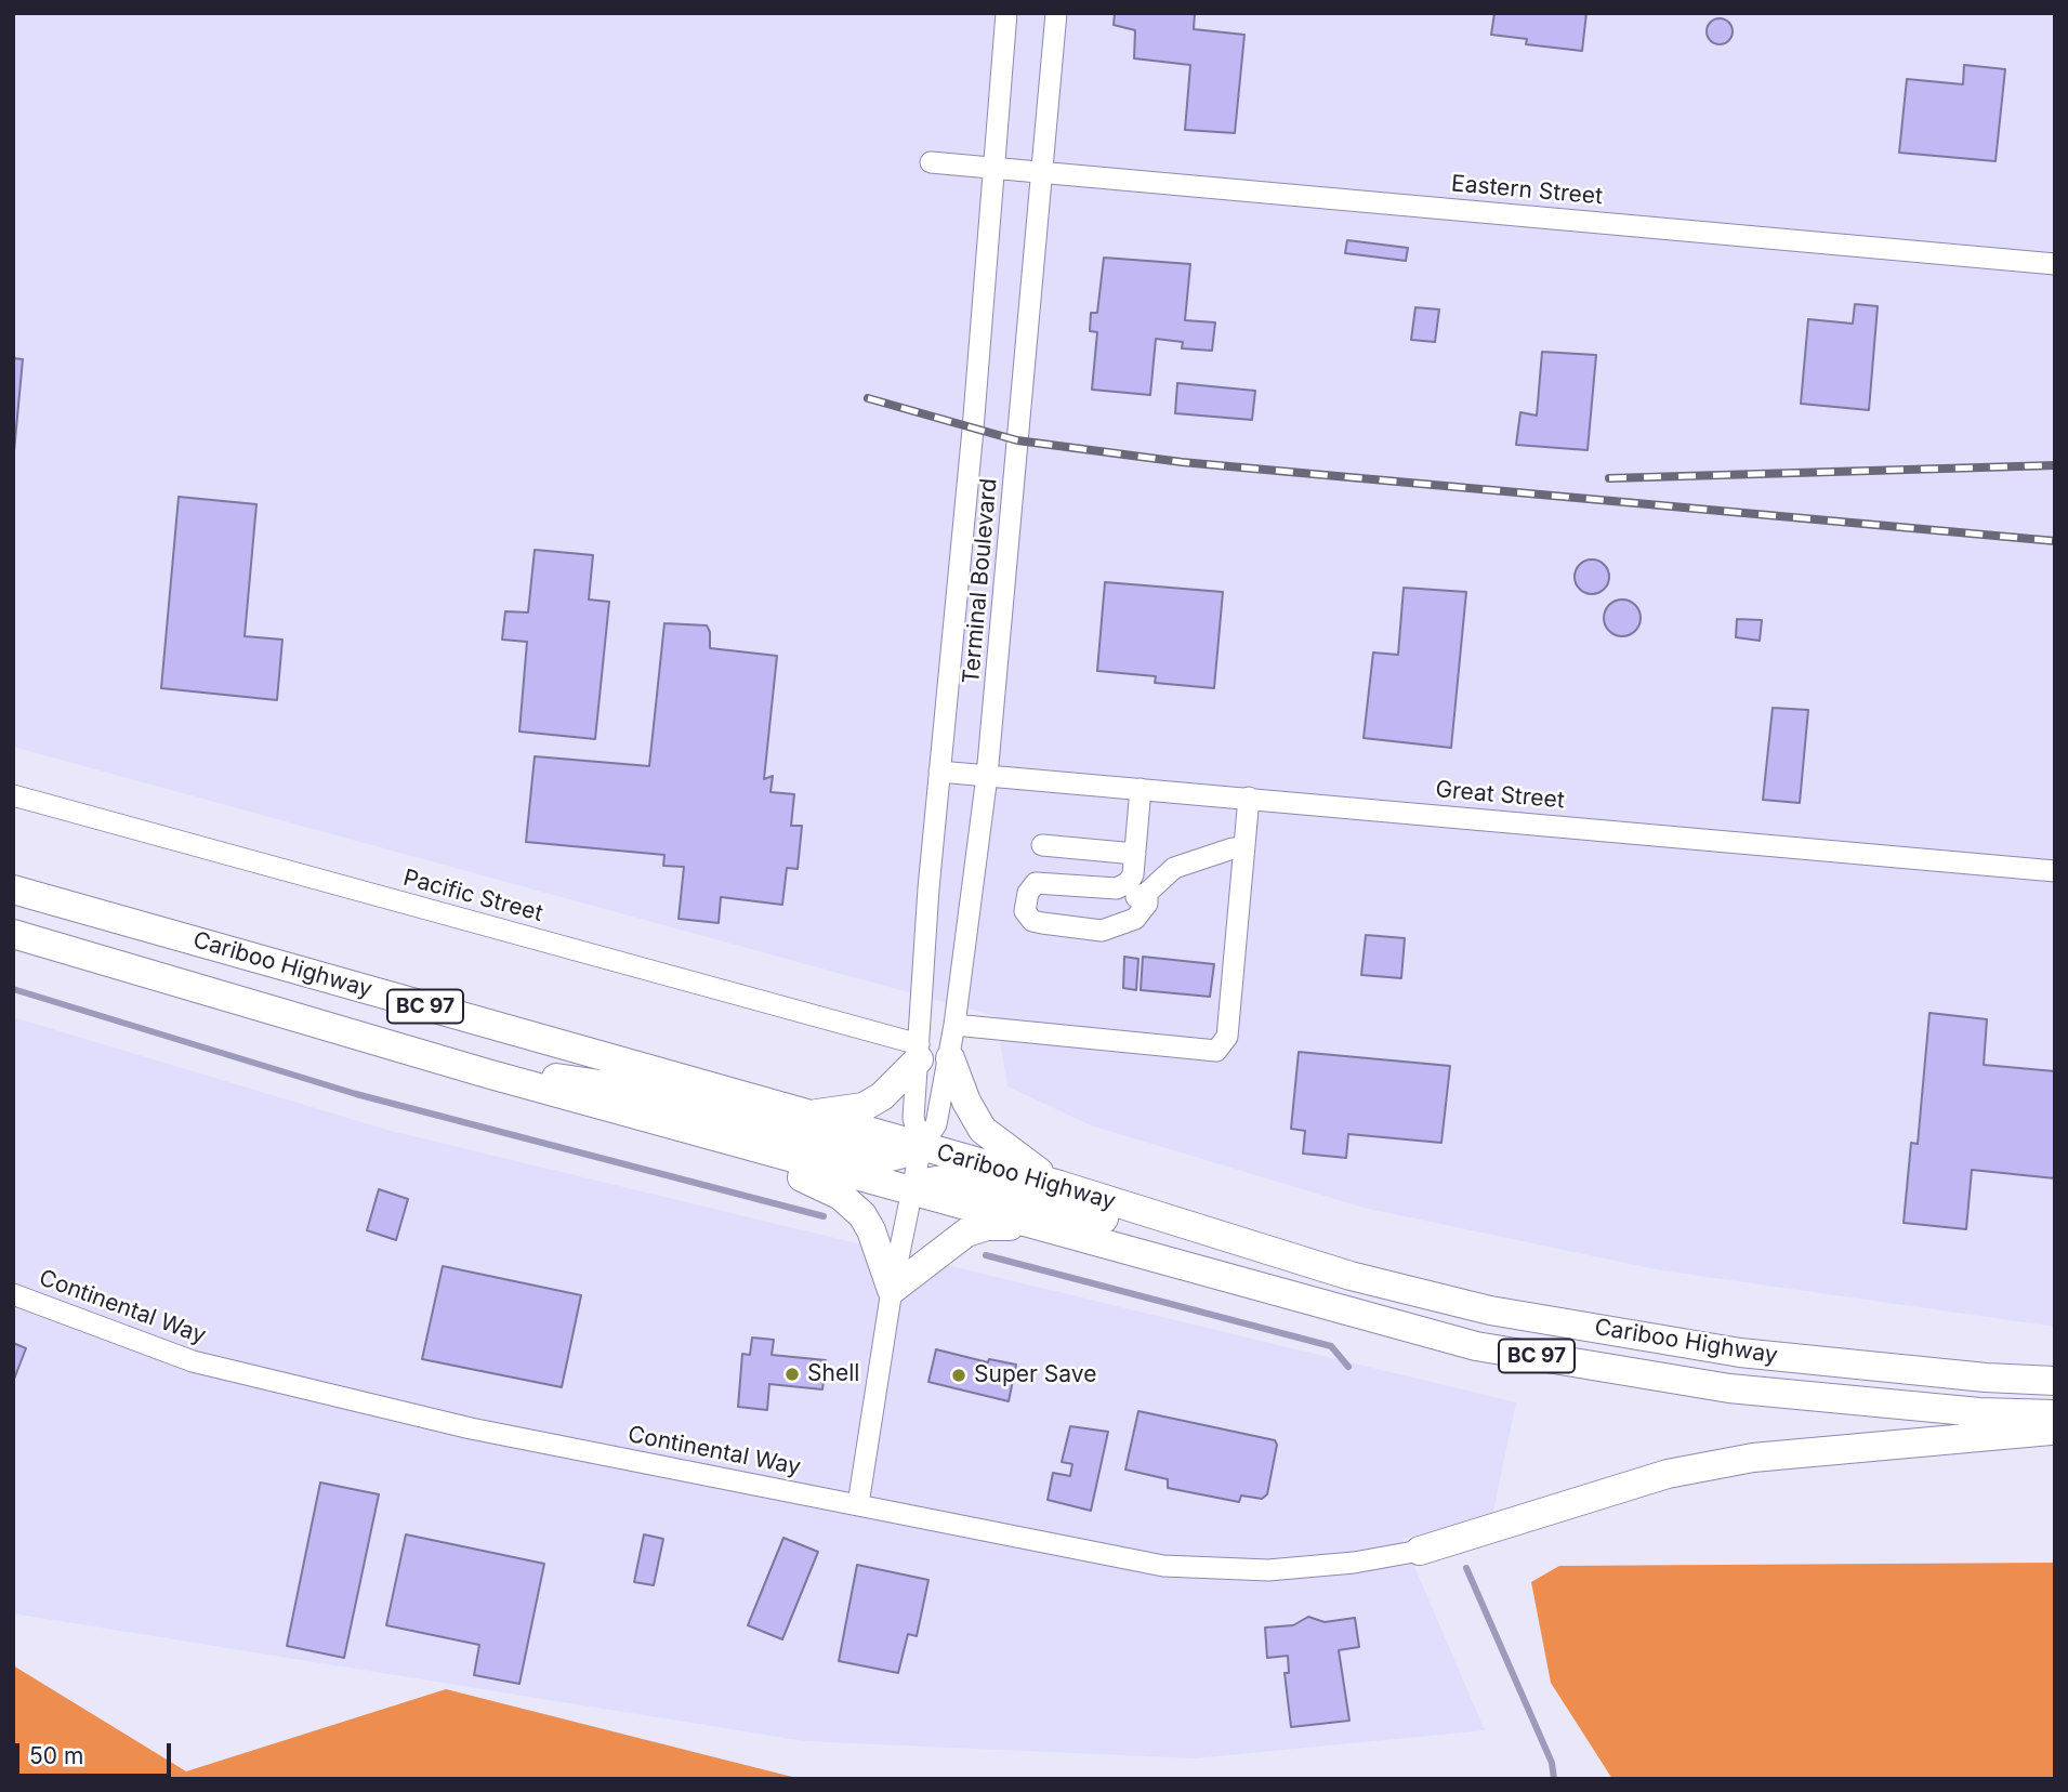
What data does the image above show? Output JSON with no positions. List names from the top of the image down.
{
  "streets": {
    "highway": ["Cariboo Highway", "BC 97"],
    "street": [
      "Eastern Street",
      "Terminal Boulevard",
      "Great Street",
      "Pacific Street",
      "Continental Way"
    ]
  },
  "crossings": [
    ["Eastern Street", "Terminal Boulevard"],
    ["Terminal Boulevard", "Great Street"],
    ["Terminal Boulevard", "Pacific Street"],
    ["Terminal Boulevard", "Cariboo Highway"],
    ["Terminal Boulevard", "Continental Way"]
  ],
  "places": ["Shell", "Super Save"],
  "scale_bar": "50 m"
}
